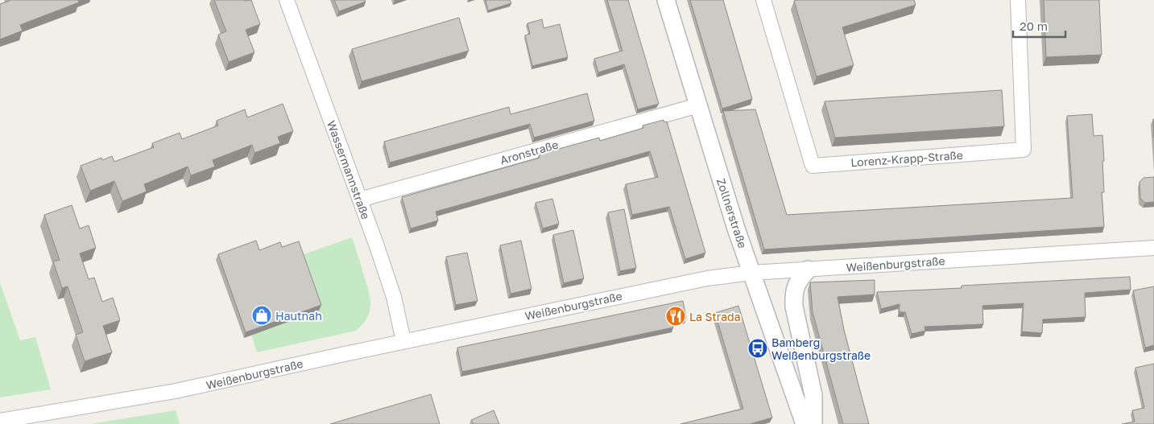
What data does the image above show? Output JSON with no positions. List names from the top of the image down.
{
  "streets": {
    "street": [
      "Aronstraße",
      "Lorenz-Krapp-Straße",
      "Wassermannstraße",
      "Zollnerstraße",
      "Weißenburgstraße"
    ]
  },
  "crossings": [
    ["Aronstraße", "Wassermannstraße"],
    ["Aronstraße", "Zollnerstraße"],
    ["Wassermannstraße", "Weißenburgstraße"],
    ["Zollnerstraße", "Weißenburgstraße"]
  ],
  "places": {
    "shop": ["Hautnah"],
    "restaurant": ["La Strada"],
    "bus stop": ["Bamberg Weißenburgstraße"]
  },
  "scale_bar": "20 m"
}
